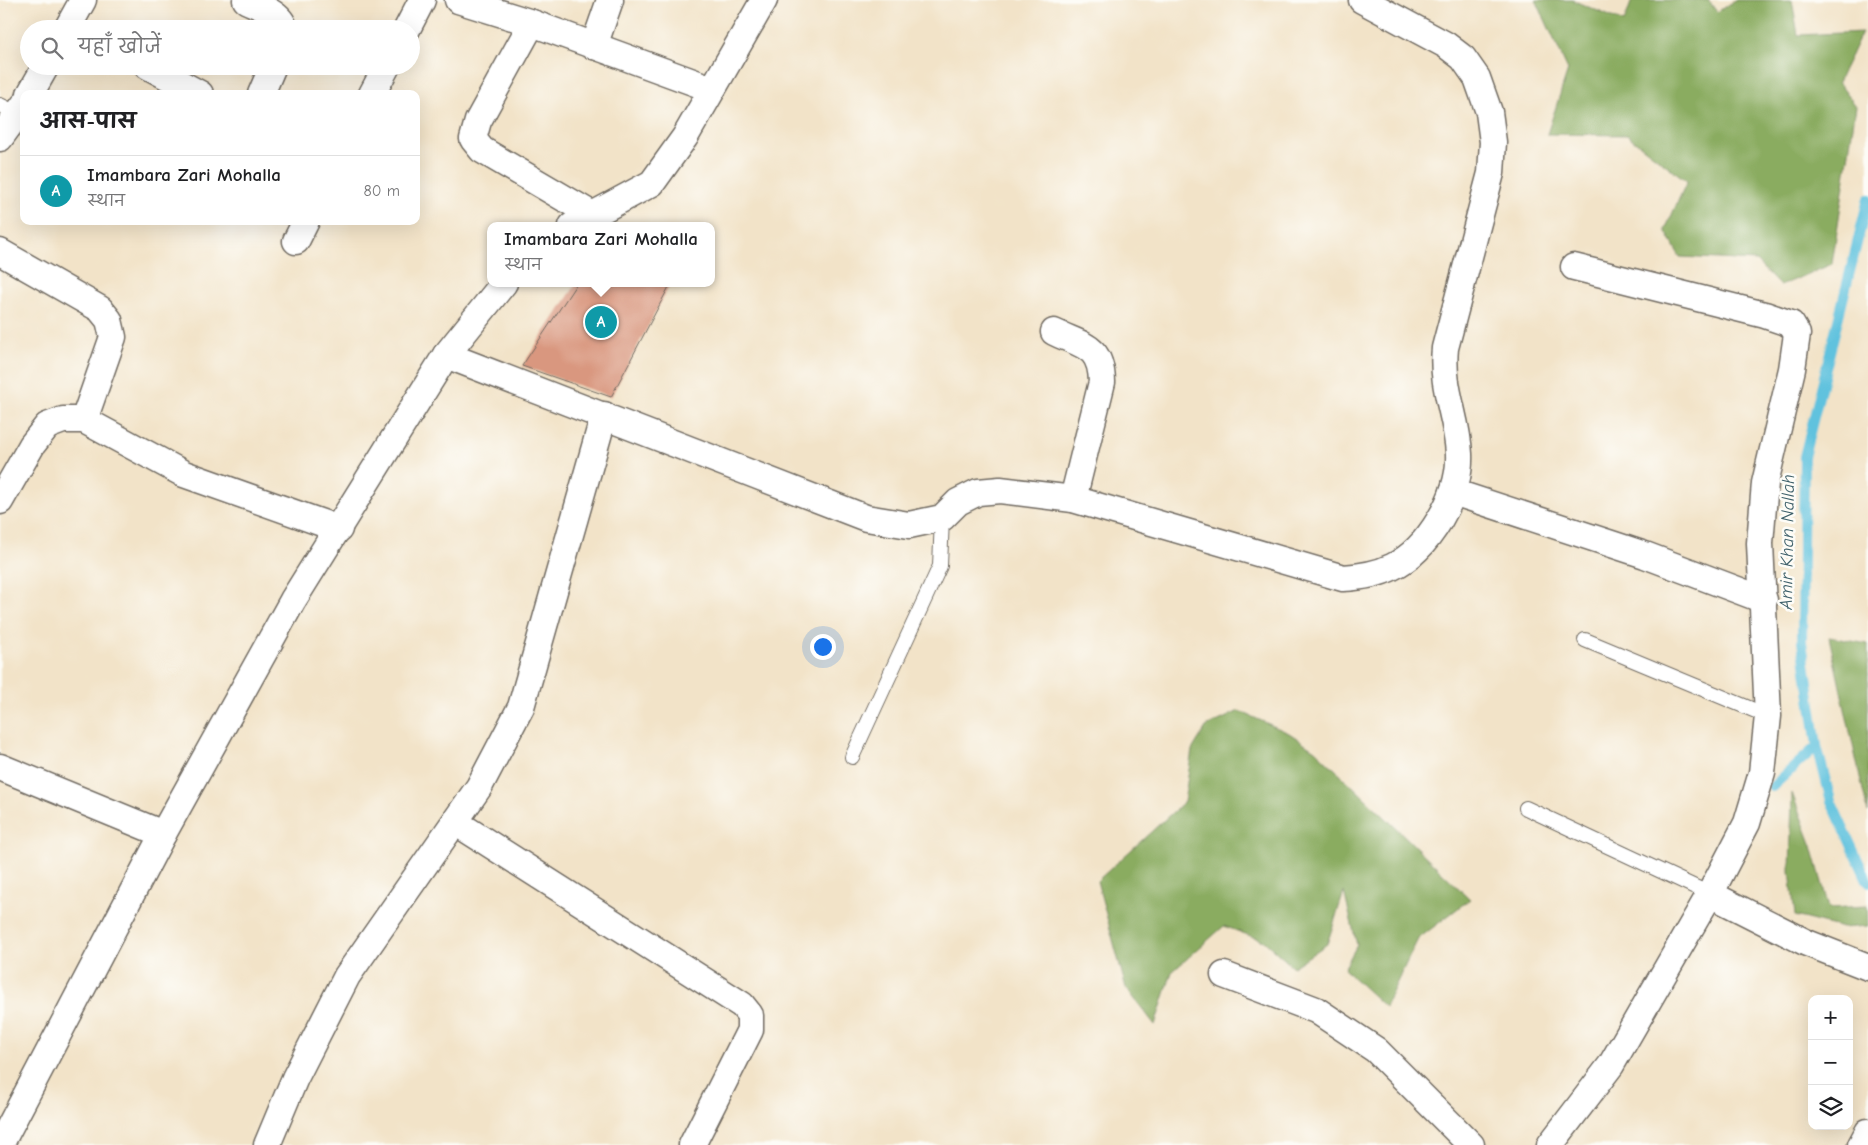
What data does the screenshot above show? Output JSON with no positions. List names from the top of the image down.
{
  "water": ["Amir Khan Nallah"],
  "page": {
    "search": "यहाँ खोजें",
    "heading": "आस-पास",
    "list": [
      {
        "mark": "A",
        "name": "Imambara Zari Mohalla",
        "note": "स्थान",
        "value": "80 m"
      }
    ],
    "popup": ["Imambara Zari Mohalla", "स्थान"],
    "pins": "A",
    "map_buttons": ["+", "−"]
  }
}
